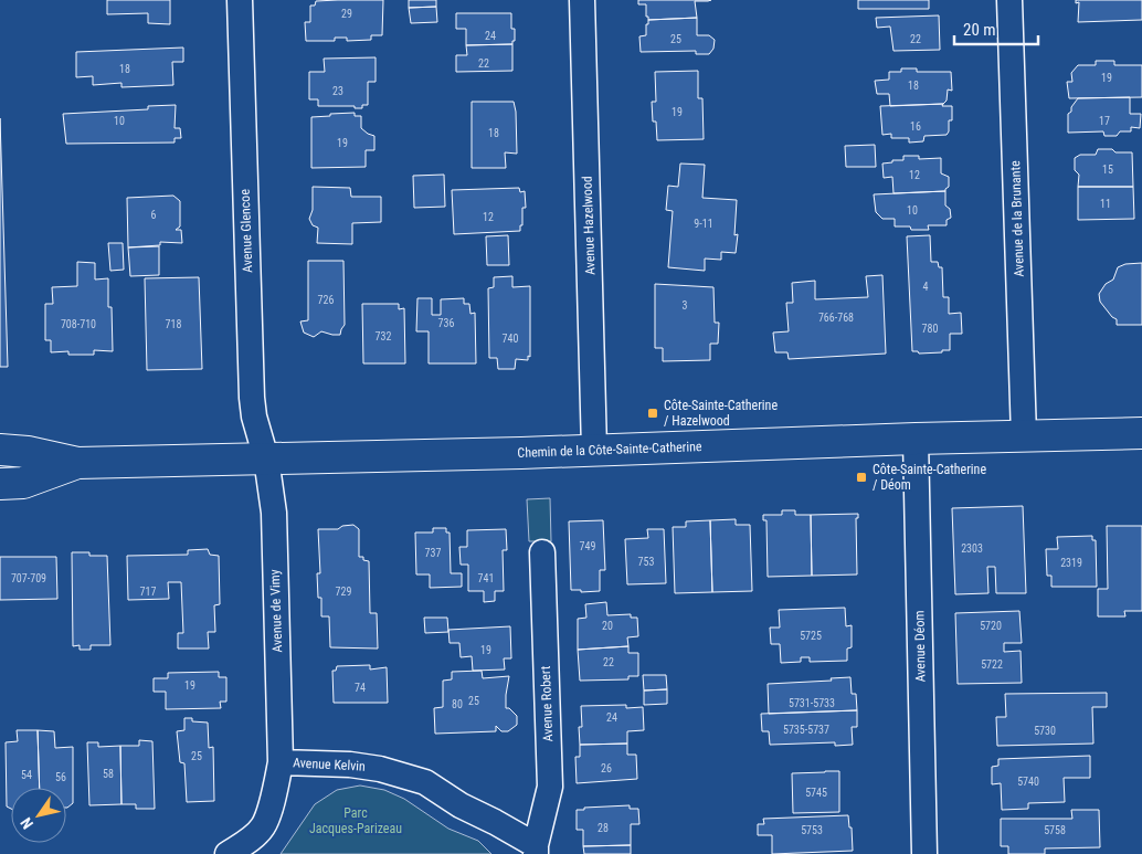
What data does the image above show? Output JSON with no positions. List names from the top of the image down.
{
  "streets": {
    "main road": ["Chemin de la Côte-Sainte-Catherine"],
    "street": [
      "Avenue de la Brunante",
      "Avenue Hazelwood",
      "Avenue Glencoe",
      "Avenue de Vimy",
      "Avenue Déom",
      "Avenue Robert",
      "Avenue Kelvin"
    ]
  },
  "crossings": [
    ["Avenue de la Brunante", "Chemin de la Côte-Sainte-Catherine"],
    ["Avenue Hazelwood", "Chemin de la Côte-Sainte-Catherine"],
    ["Avenue Glencoe", "Chemin de la Côte-Sainte-Catherine"],
    ["Avenue Glencoe", "Avenue de Vimy"],
    ["Chemin de la Côte-Sainte-Catherine", "Avenue de Vimy"],
    ["Chemin de la Côte-Sainte-Catherine", "Avenue Déom"],
    ["Avenue de Vimy", "Avenue Kelvin"],
    ["Avenue Robert", "Avenue Kelvin"]
  ],
  "parks": ["Parc Jacques-Parizeau"],
  "places": {
    "transit": ["Côte-Sainte-Catherine / Hazelwood", "Côte-Sainte-Catherine / Déom"]
  },
  "house_numbers": [
    "29",
    "24",
    "25",
    "22",
    "22",
    "18",
    "19",
    "18",
    "23",
    "19",
    "10",
    "17",
    "16",
    "18",
    "19",
    "15",
    "12",
    "11",
    "10",
    "6",
    "12",
    "9-11",
    "4",
    "726",
    "3",
    "766-768",
    "736",
    "708-710",
    "718",
    "780",
    "732",
    "740",
    "749",
    "2303",
    "737",
    "753",
    "2319",
    "707-709",
    "741",
    "717",
    "729",
    "20",
    "5720",
    "5725",
    "19",
    "22",
    "5722",
    "19",
    "74",
    "25",
    "5731-5733",
    "80",
    "24",
    "5735-5737",
    "5730",
    "25",
    "26",
    "58",
    "54",
    "56",
    "5740",
    "5745",
    "28",
    "5753",
    "5758"
  ],
  "scale_bar": "20 m",
  "north": "bottom left"
}
